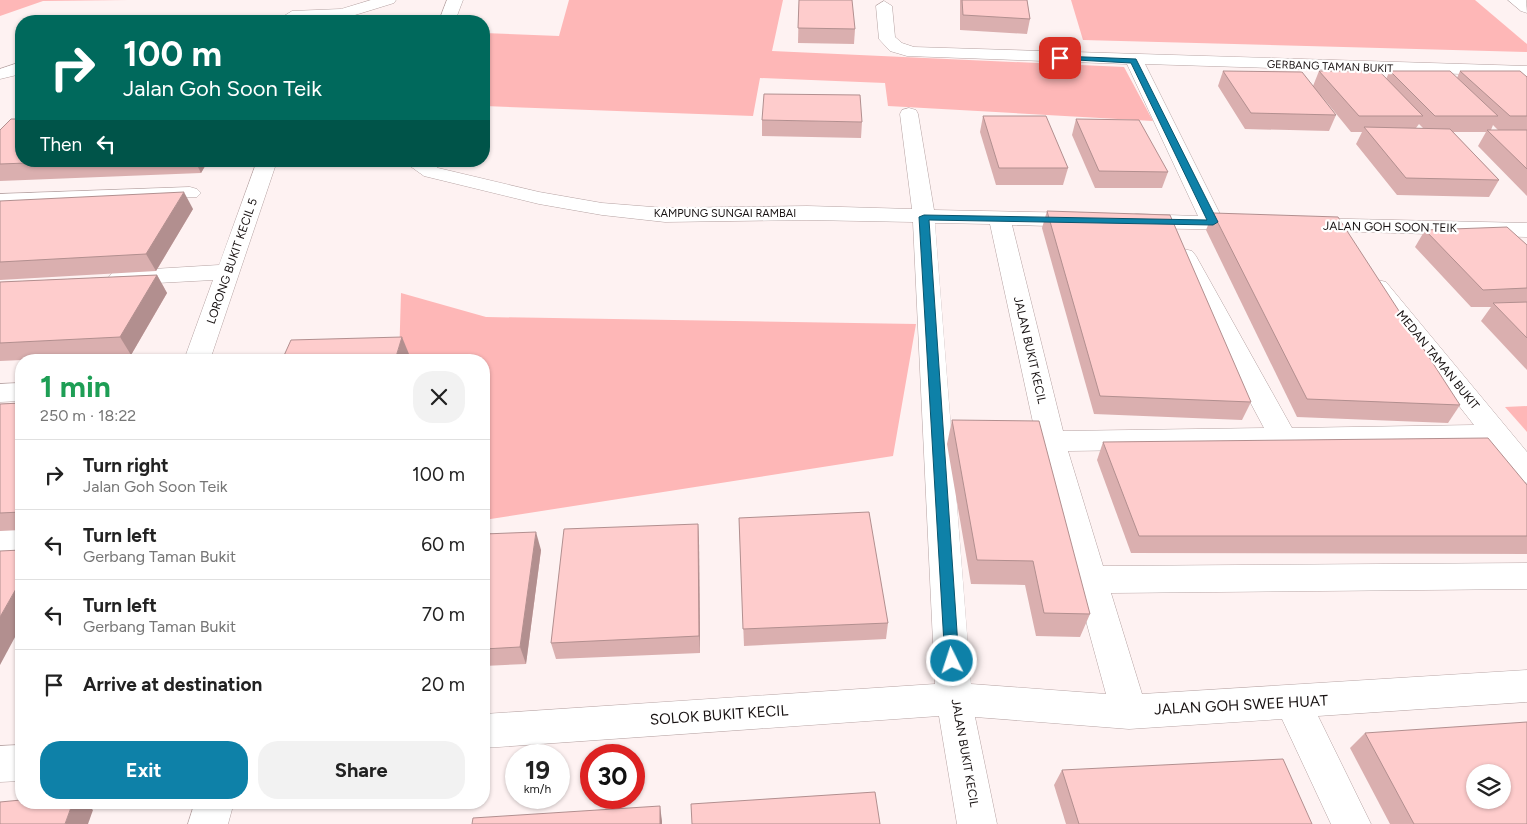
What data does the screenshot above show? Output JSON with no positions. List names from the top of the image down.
{
  "streets": {
    "street": [
      "GERBANG TAMAN BUKIT",
      "KAMPUNG SUNGAI RAMBAI",
      "JALAN GOH SOON TEIK",
      "LORONG BUKIT KECIL 5",
      "JALAN BUKIT KECIL",
      "MEDAN TAMAN BUKIT",
      "JALAN GOH SWEE HUAT",
      "SOLOK BUKIT KECIL"
    ]
  },
  "crossings": [
    ["KAMPUNG SUNGAI RAMBAI", "JALAN GOH SOON TEIK"],
    ["KAMPUNG SUNGAI RAMBAI", "JALAN BUKIT KECIL"],
    ["JALAN GOH SOON TEIK", "JALAN BUKIT KECIL"],
    ["JALAN BUKIT KECIL", "JALAN GOH SWEE HUAT"],
    ["JALAN BUKIT KECIL", "SOLOK BUKIT KECIL"],
    ["JALAN GOH SWEE HUAT", "SOLOK BUKIT KECIL"]
  ],
  "page": {
    "turn": ["100 m", "Jalan Goh Soon Teik"],
    "then": "Then",
    "heading": ["1 min", "250 m · 18:22"],
    "list": [
      {
        "name": "Turn right",
        "note": "Jalan Goh Soon Teik",
        "value": "100 m"
      },
      {
        "name": "Turn left",
        "note": "Gerbang Taman Bukit",
        "value": "60 m"
      },
      {
        "name": "Turn left",
        "note": "Gerbang Taman Bukit",
        "value": "70 m"
      },
      {
        "name": "Arrive at destination",
        "value": "20 m"
      }
    ],
    "buttons": ["Exit", "Share"],
    "speed": "19 km/h",
    "limit": "30"
  }
}
